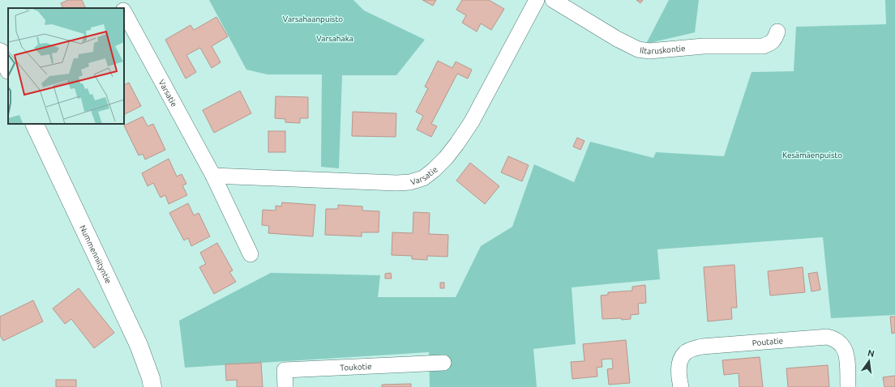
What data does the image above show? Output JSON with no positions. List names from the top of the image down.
{
  "streets": {
    "street": [
      "Iltaruskontie",
      "Varsatie",
      "Nummenniityntie",
      "Poutatie",
      "Toukotie"
    ]
  },
  "parks": ["Varsahaanpuisto", "Varsahaka", "Kesämäenpuisto"],
  "north": "top"
}
